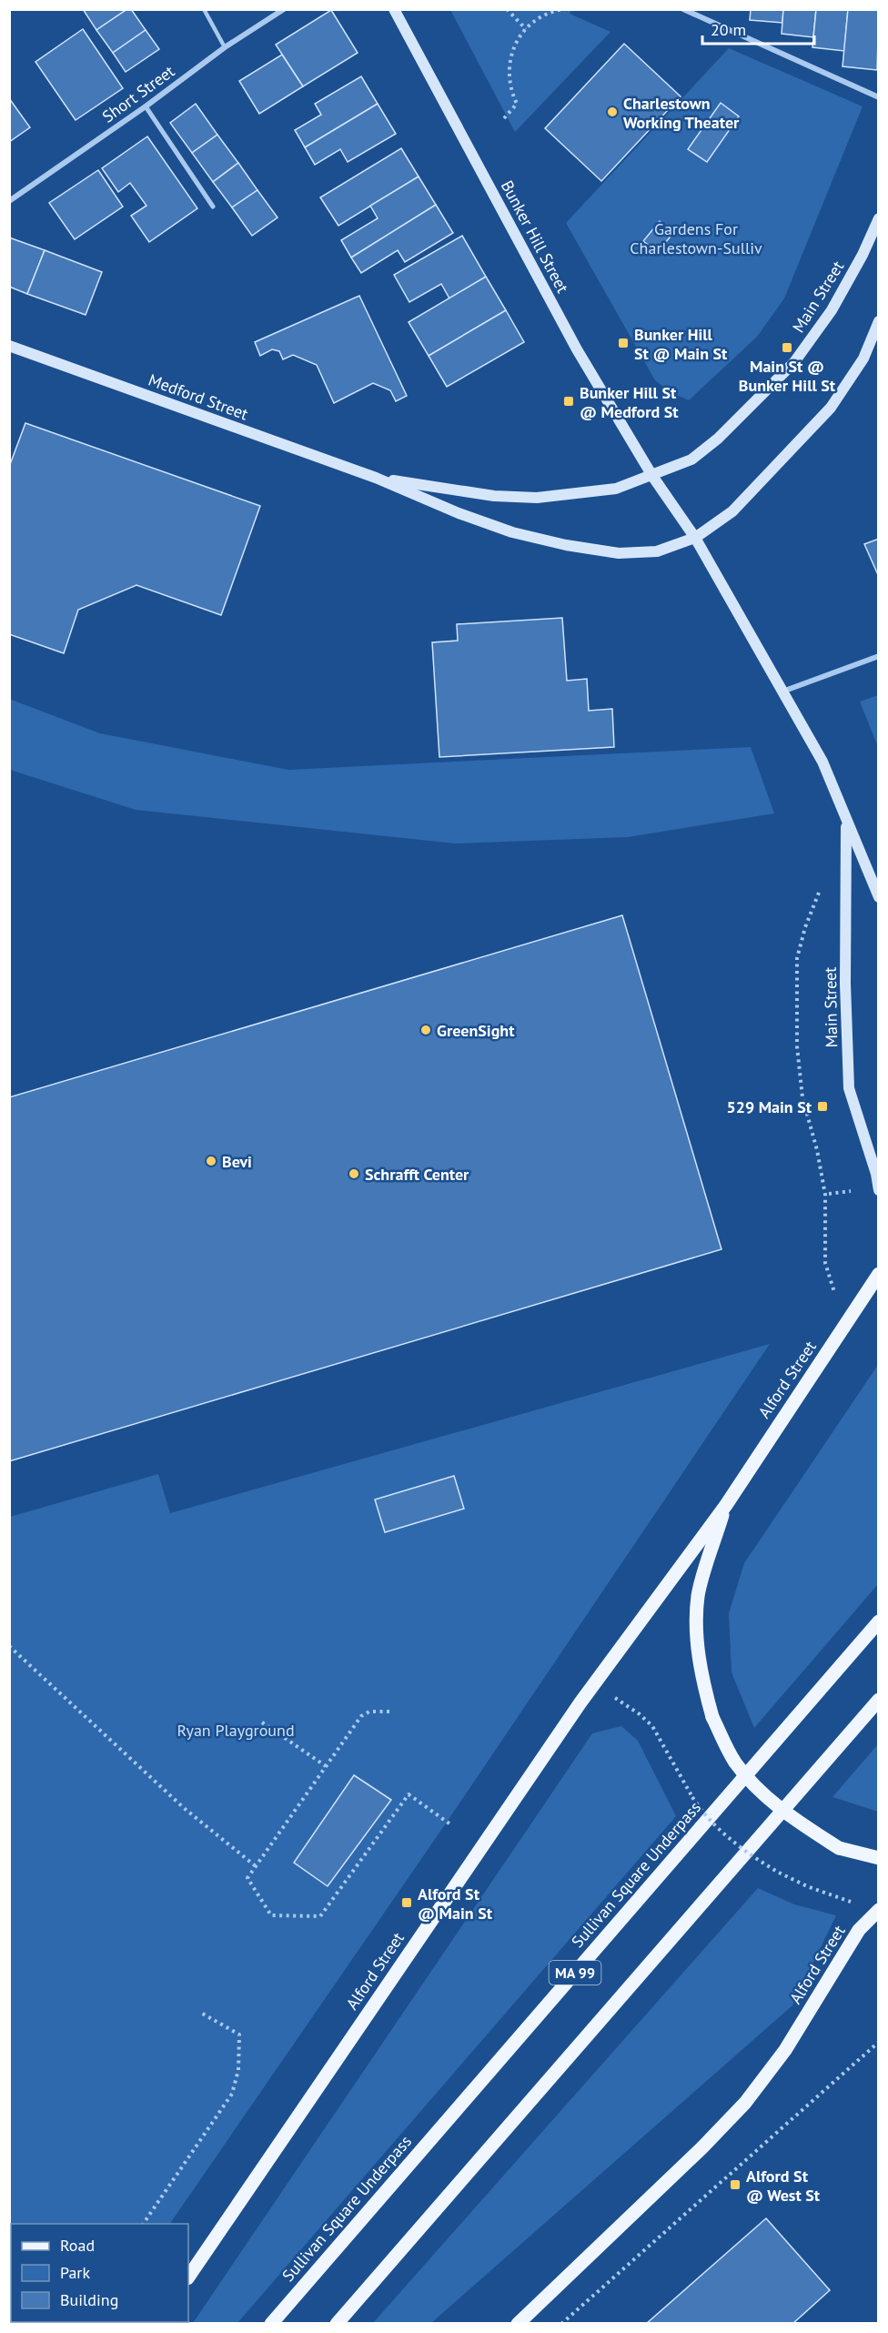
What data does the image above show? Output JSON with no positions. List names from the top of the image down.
{
  "streets": {
    "main road": [
      "Bunker Hill Street",
      "Main Street",
      "Medford Street",
      "Alford Street",
      "Sullivan Square Underpass",
      "MA 99"
    ],
    "street": ["Short Street"]
  },
  "crossings": [
    ["Bunker Hill Street", "Main Street"],
    ["Bunker Hill Street", "Medford Street"],
    ["Main Street", "Medford Street"]
  ],
  "parks": ["Gardens For Charlestown-Sulliv", "Ryan Playground"],
  "places": {
    "other": [
      "Charlestown Working Theater",
      "GreenSight",
      "Bevi",
      "Schrafft Center"
    ],
    "transit": [
      "Bunker Hill St @ Main St",
      "Main St @ Bunker Hill St",
      "Bunker Hill St @ Medford St",
      "529 Main St",
      "Alford St @ Main St",
      "Alford St @ West St"
    ]
  },
  "legend": ["Road", "Park", "Building"],
  "scale_bar": "20 m"
}
